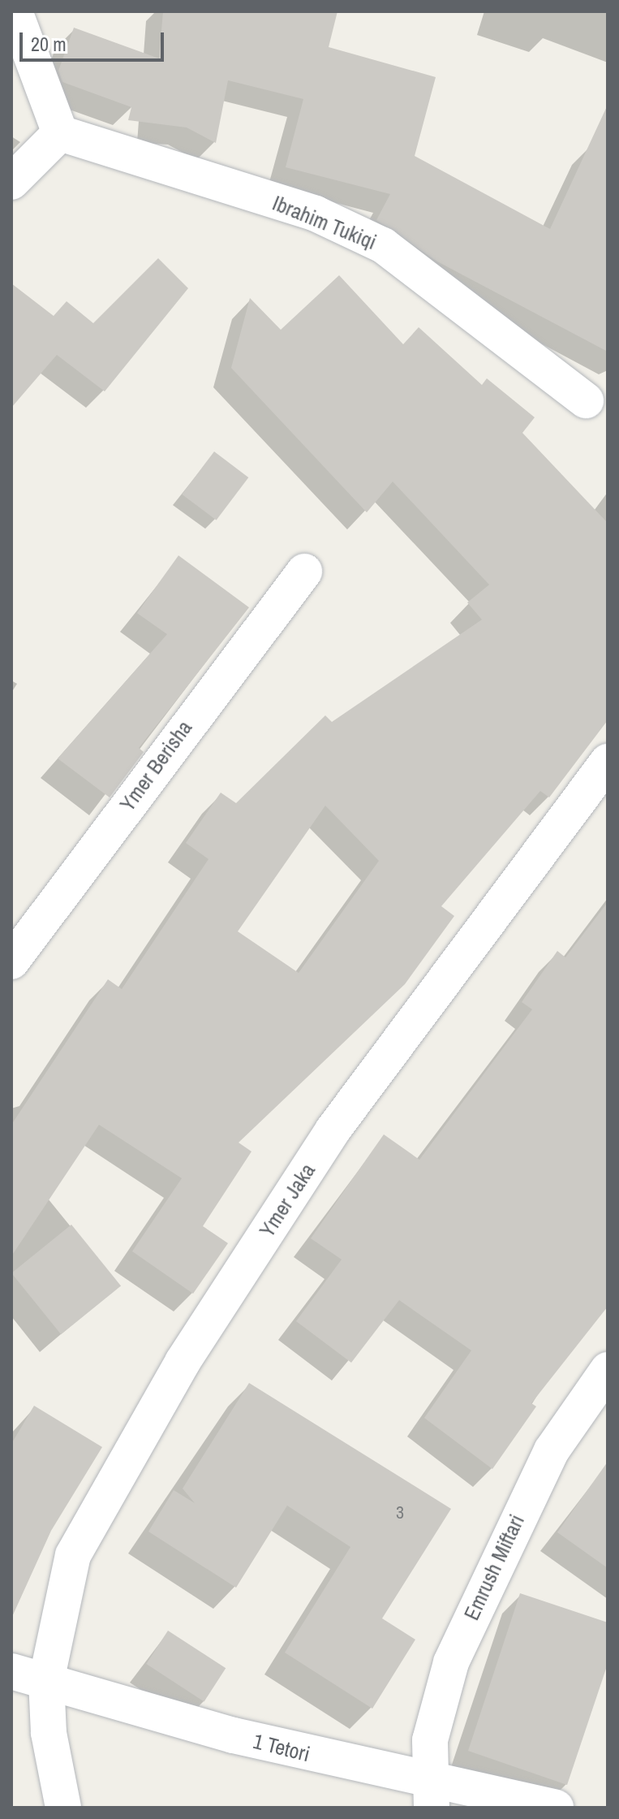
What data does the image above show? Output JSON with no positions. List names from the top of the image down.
{
  "streets": {
    "street": [
      "Ibrahim Tukiqi",
      "Ymer Berisha",
      "Ymer Jaka",
      "Emrush Miftari",
      "1 Tetori"
    ]
  },
  "crossings": [
    ["Ymer Jaka", "1 Tetori"],
    ["Emrush Miftari", "1 Tetori"]
  ],
  "house_numbers": ["3"],
  "scale_bar": "20 m"
}
